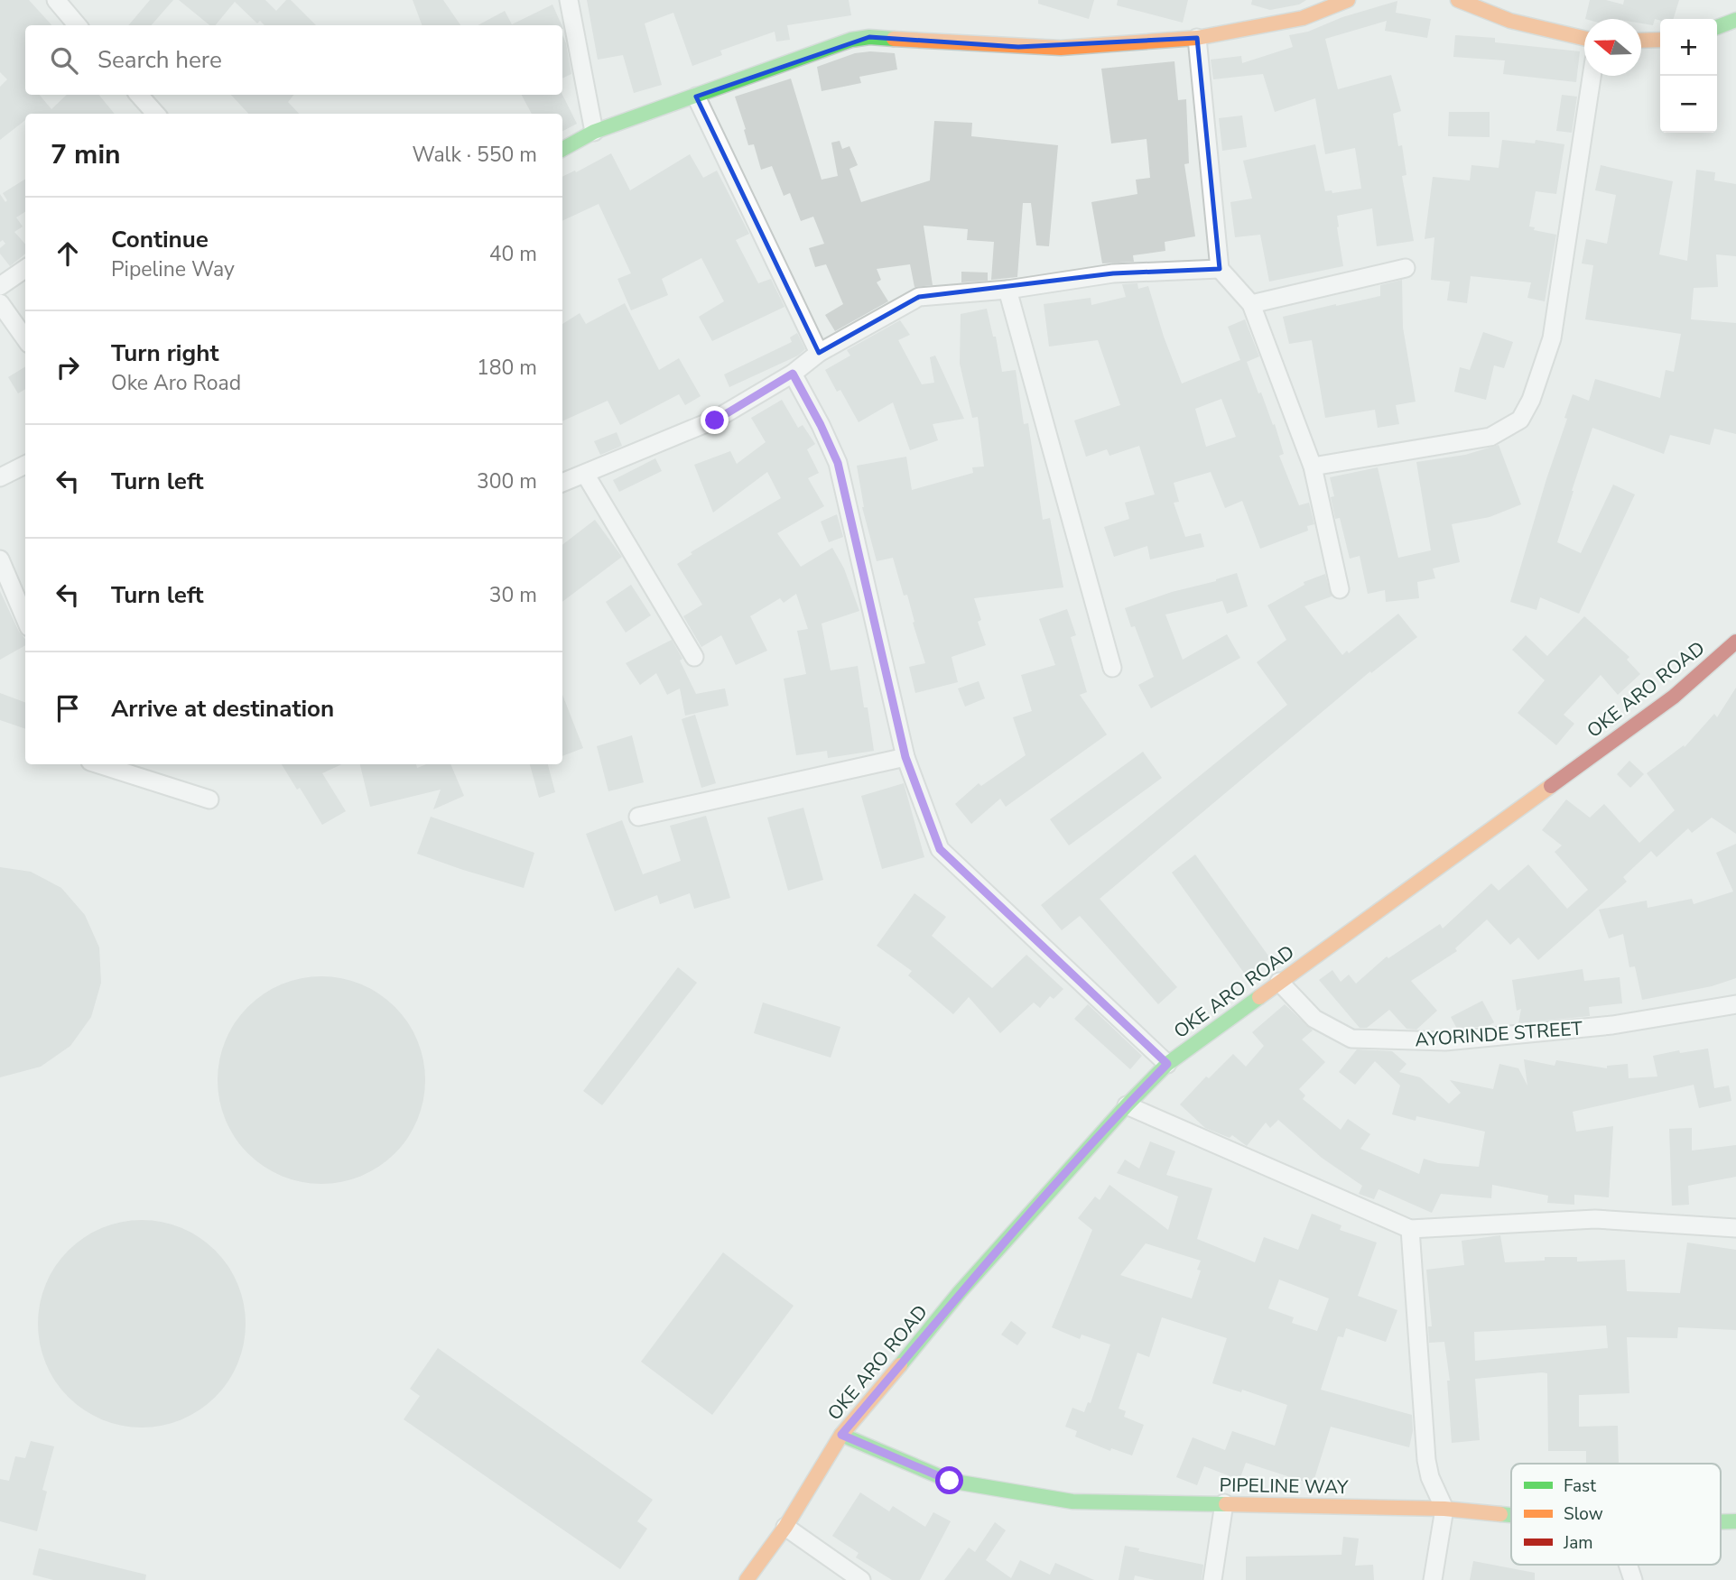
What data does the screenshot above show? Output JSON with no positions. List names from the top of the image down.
{
  "streets": {
    "street": ["OKE ARO ROAD", "AYORINDE STREET", "PIPELINE WAY"]
  },
  "crossings": [
    ["OKE ARO ROAD", "AYORINDE STREET"],
    ["OKE ARO ROAD", "PIPELINE WAY"]
  ],
  "legend": ["Fast", "Slow", "Jam"],
  "north": "left",
  "page": {
    "map_buttons": ["+", "−"],
    "search": "Search here",
    "heading": ["7 min", "Walk · 550 m"],
    "list": [
      ["Continue", "Pipeline Way", "40 m"],
      ["Turn right", "Oke Aro Road", "180 m"],
      ["Turn left", "300 m"],
      ["Turn left", "30 m"],
      "Arrive at destination"
    ]
  }
}
